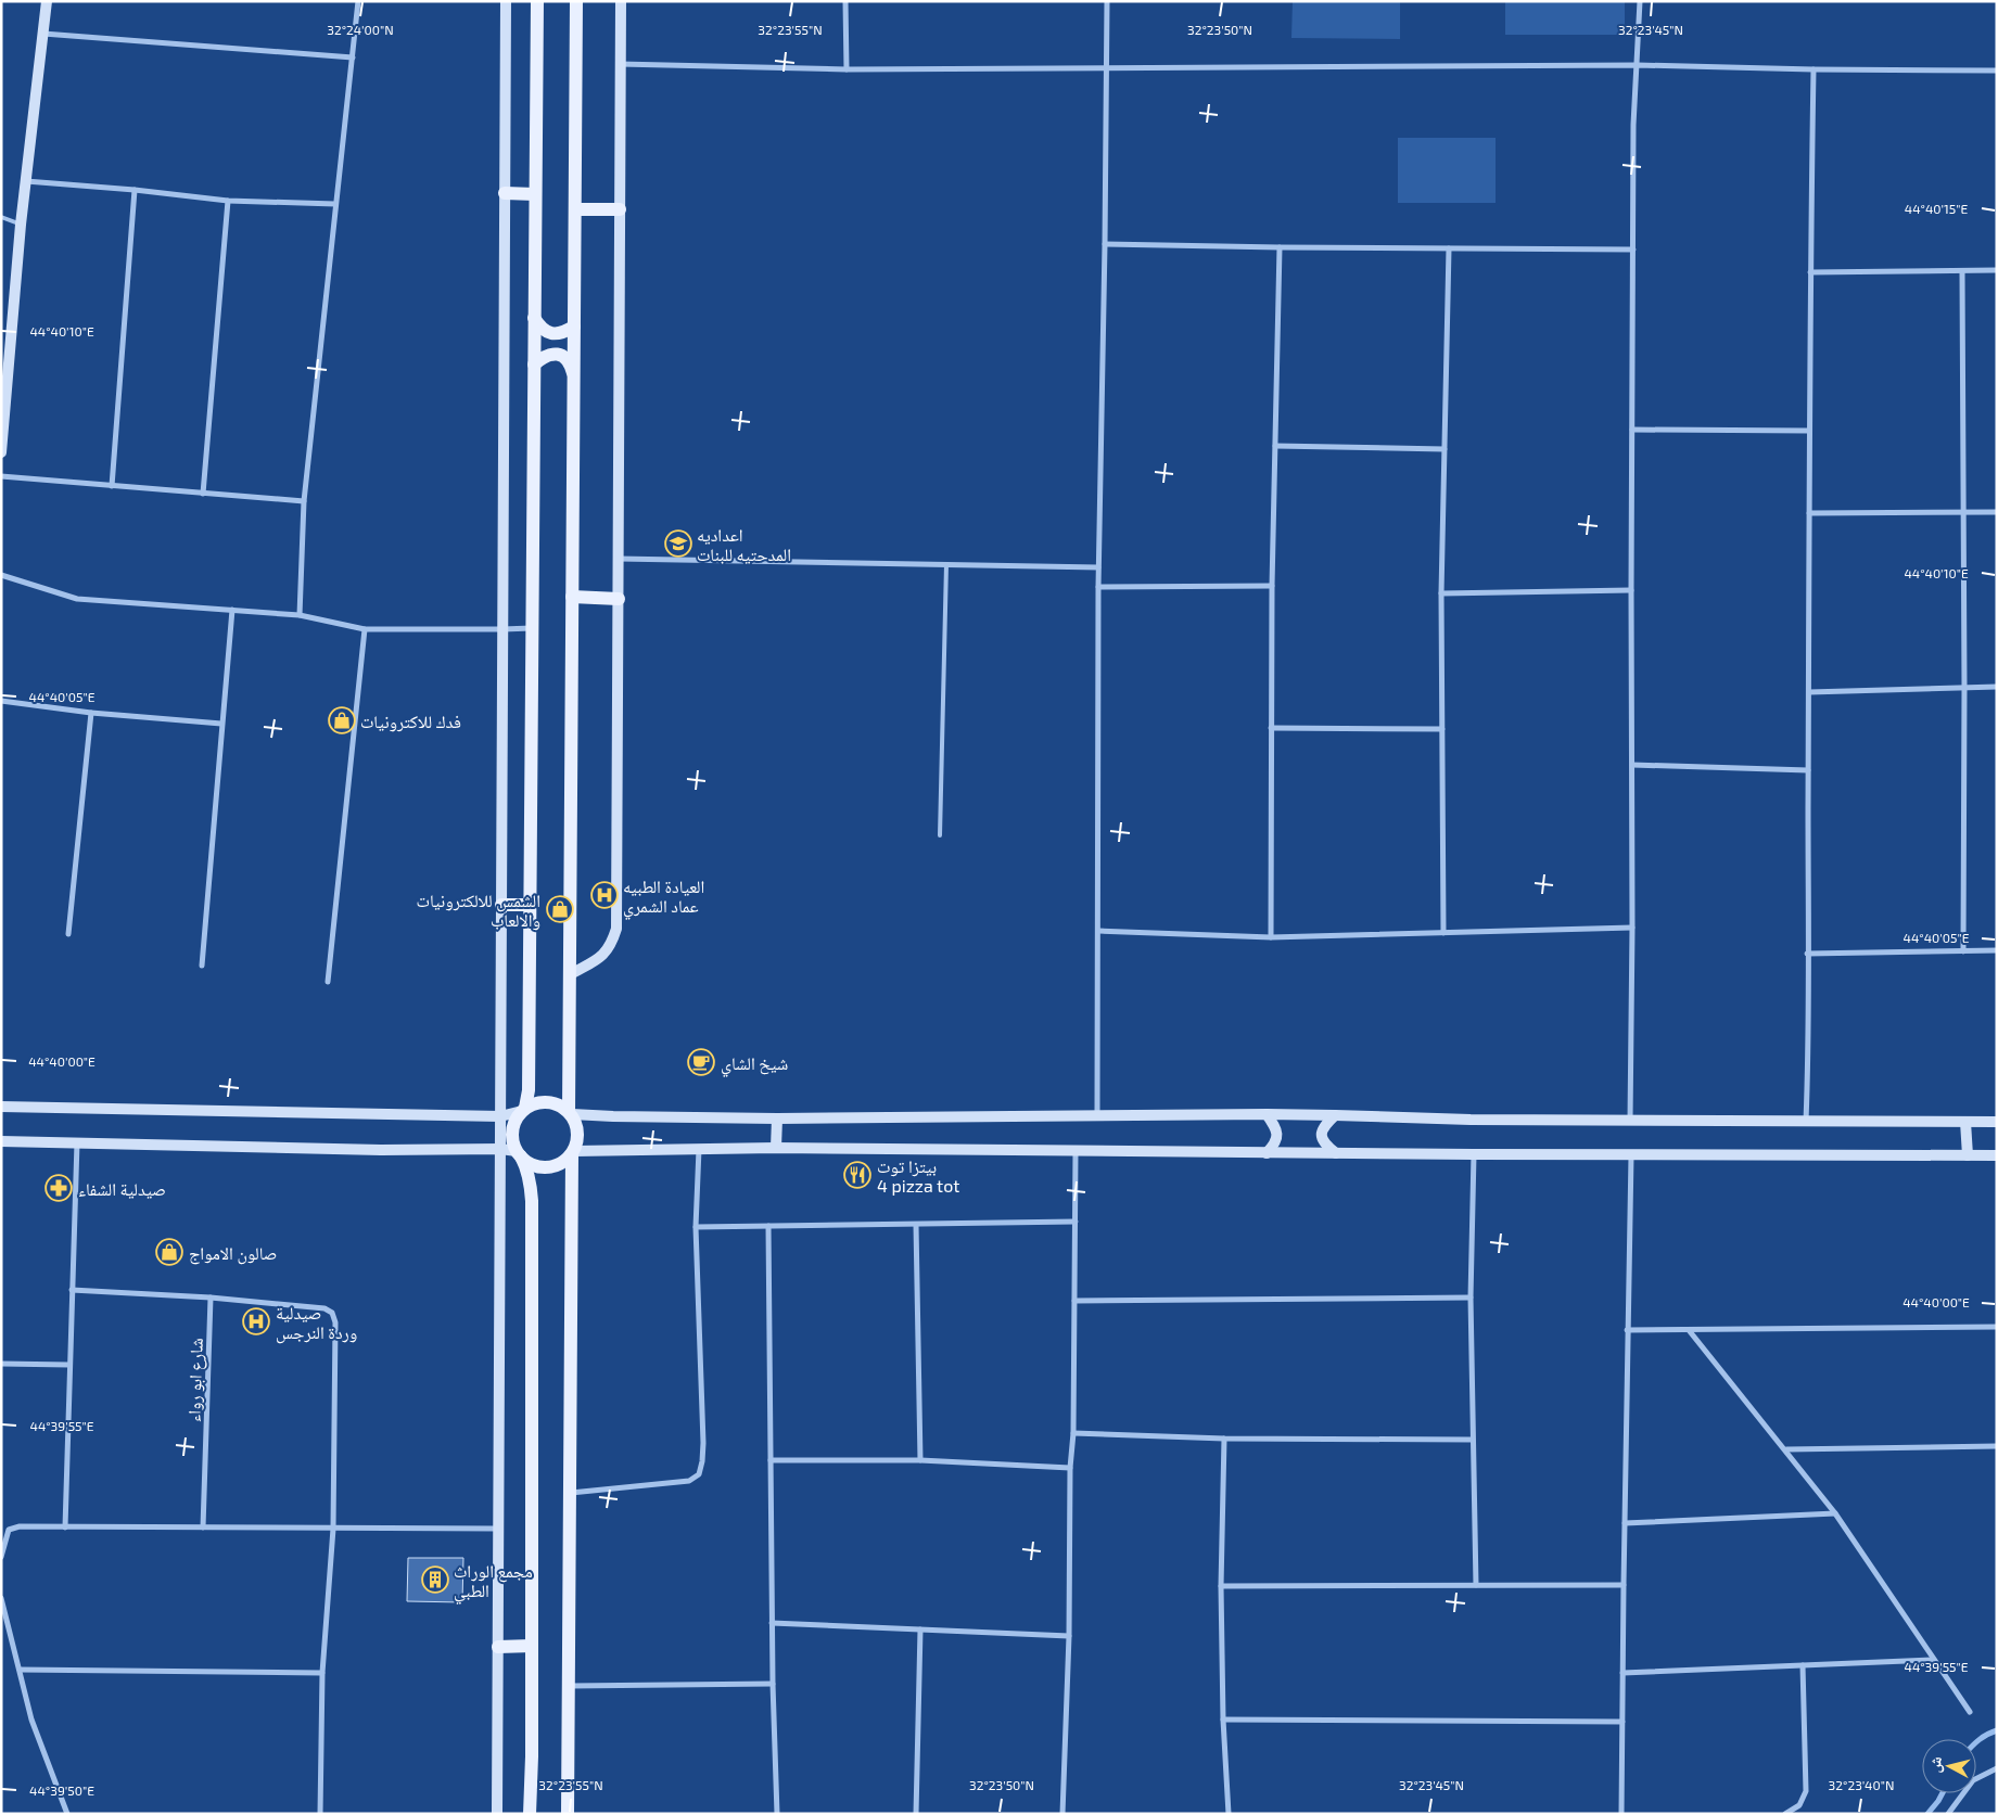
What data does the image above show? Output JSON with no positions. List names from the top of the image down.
{
  "streets": {
    "street": ["شارع ابو رواء"]
  },
  "places": {
    "school or university": ["اعداديه المدحتيه للبنات"],
    "shop": ["فدك للاكترونيات", "الشمس للالكترونيات والالعاب", "صالون الامواج"],
    "hospital": ["العيادة الطبيه عماد الشمري", "صيدلية وردة النرجس"],
    "cafe": ["شيخ الشاي"],
    "restaurant": ["بيتزا توت 4 pizza tot"],
    "pharmacy": ["صيدلية الشفاء"],
    "building": ["مجمع الوراث الطبي"]
  },
  "north": "left",
  "coordinates": [
    "32°24'00\"N",
    "32°23'55\"N",
    "32°23'50\"N",
    "32°23'45\"N",
    "44°40'15\"E",
    "44°40'10\"E",
    "44°40'05\"E",
    "44°40'00\"E",
    "44°39'55\"E",
    "32°23'40\"N",
    "44°39'50\"E"
  ]
}
